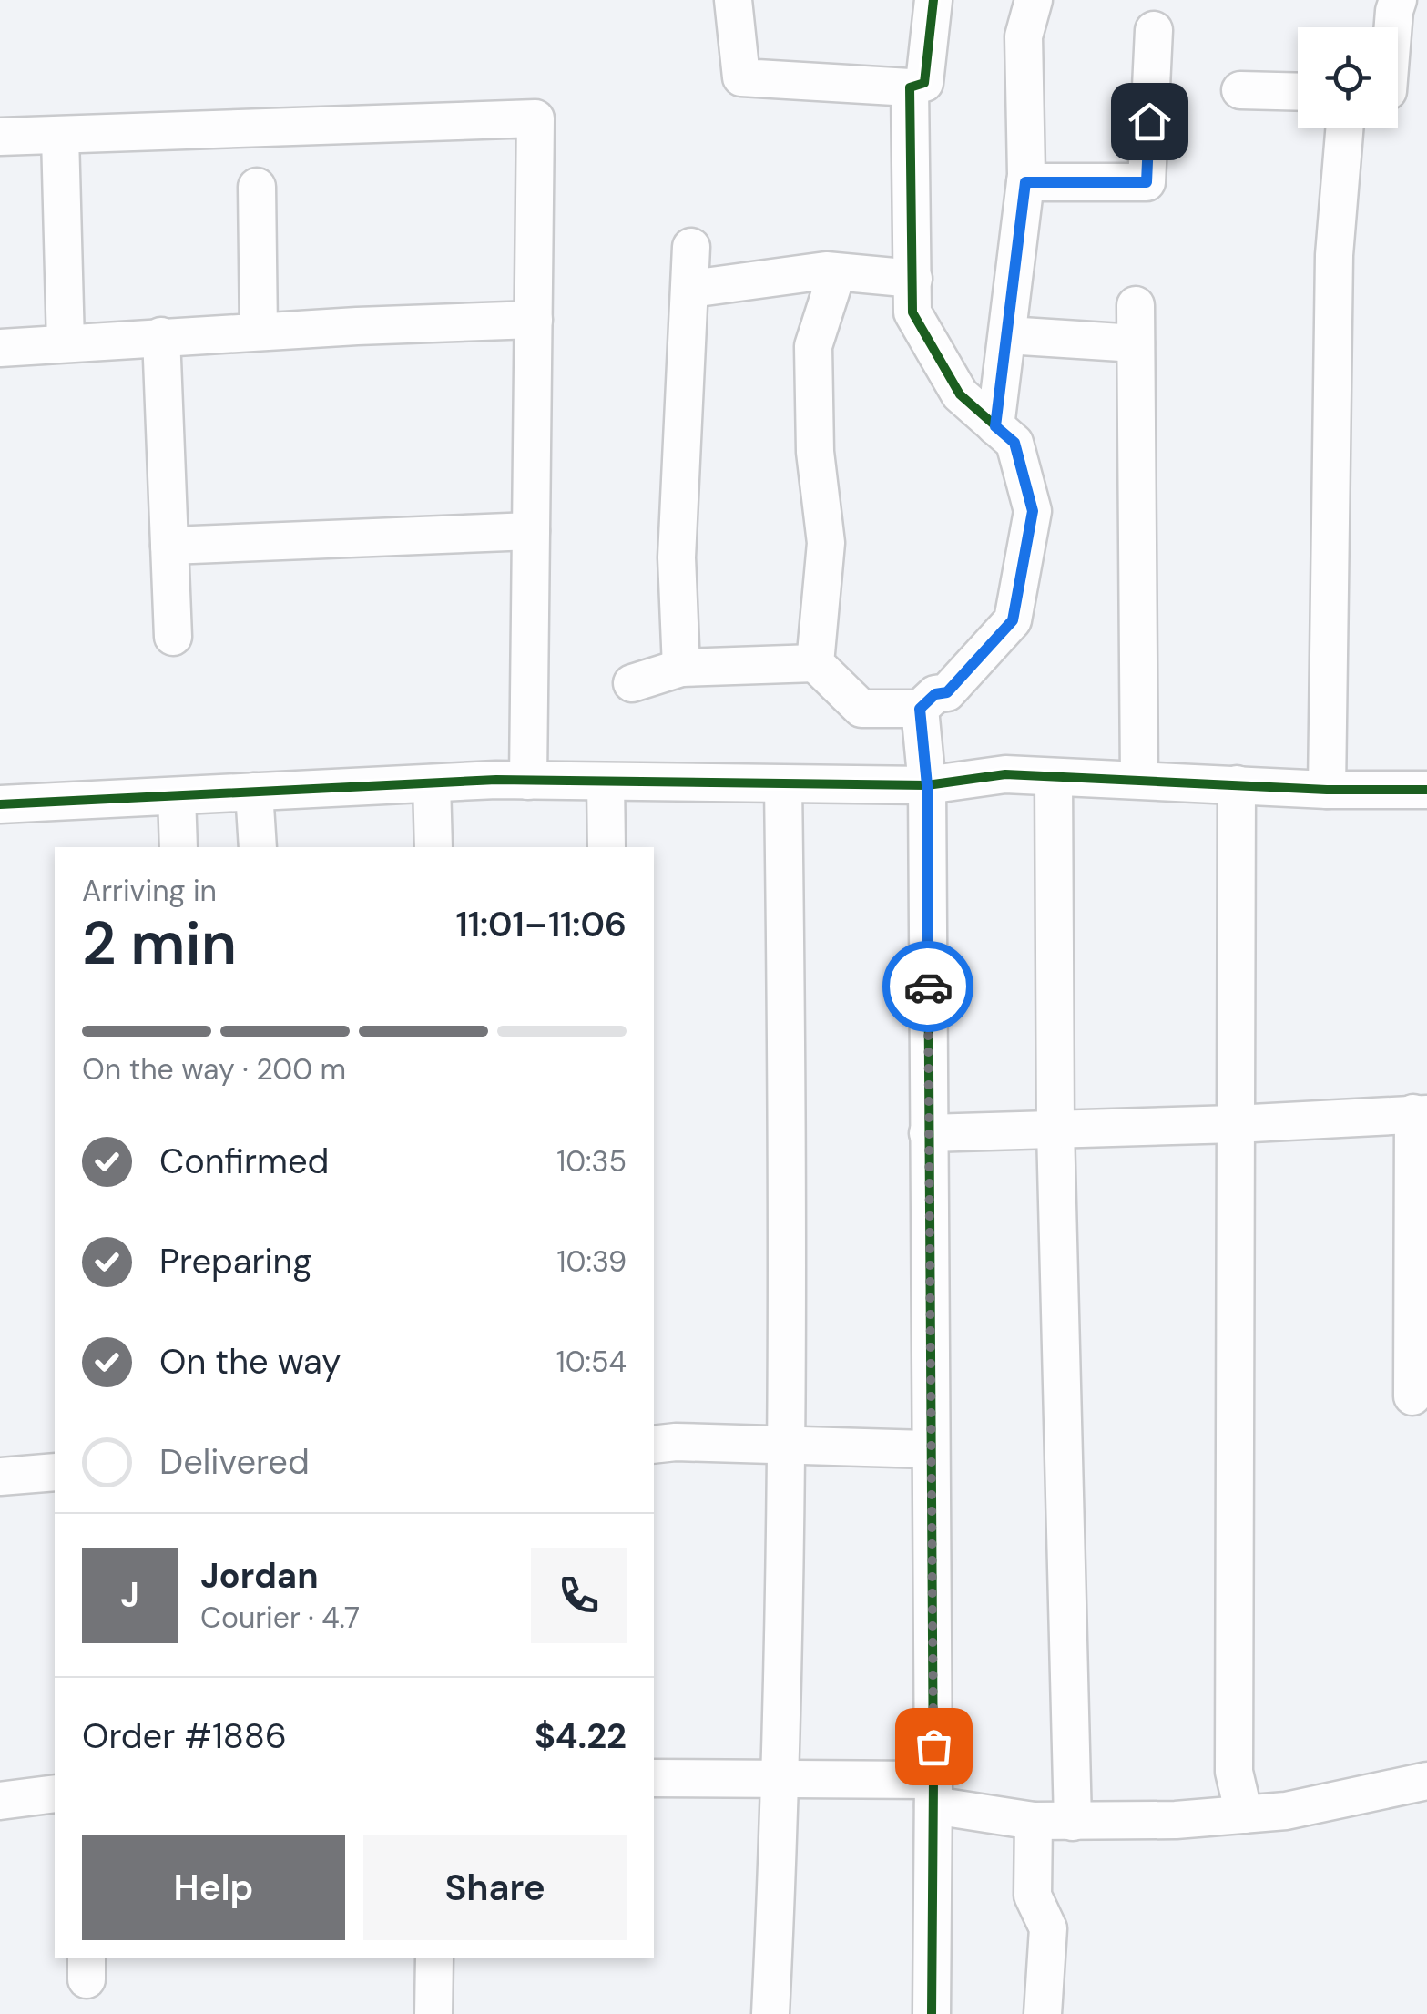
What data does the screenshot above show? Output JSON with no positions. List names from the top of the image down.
{
  "page": {
    "heading": ["2 min", "Arriving in", "11:01–11:06"],
    "panel": [
      "Jordan",
      "Courier · 4.7",
      "Order #1886",
      "$4.22"
    ],
    "bar": "On the way · 200 m",
    "list": [
      ["Confirmed", "10:35"],
      ["Preparing", "10:39"],
      ["On the way", "10:54"],
      "Delivered"
    ],
    "round": "J",
    "buttons": ["Help", "Share"]
  }
}
